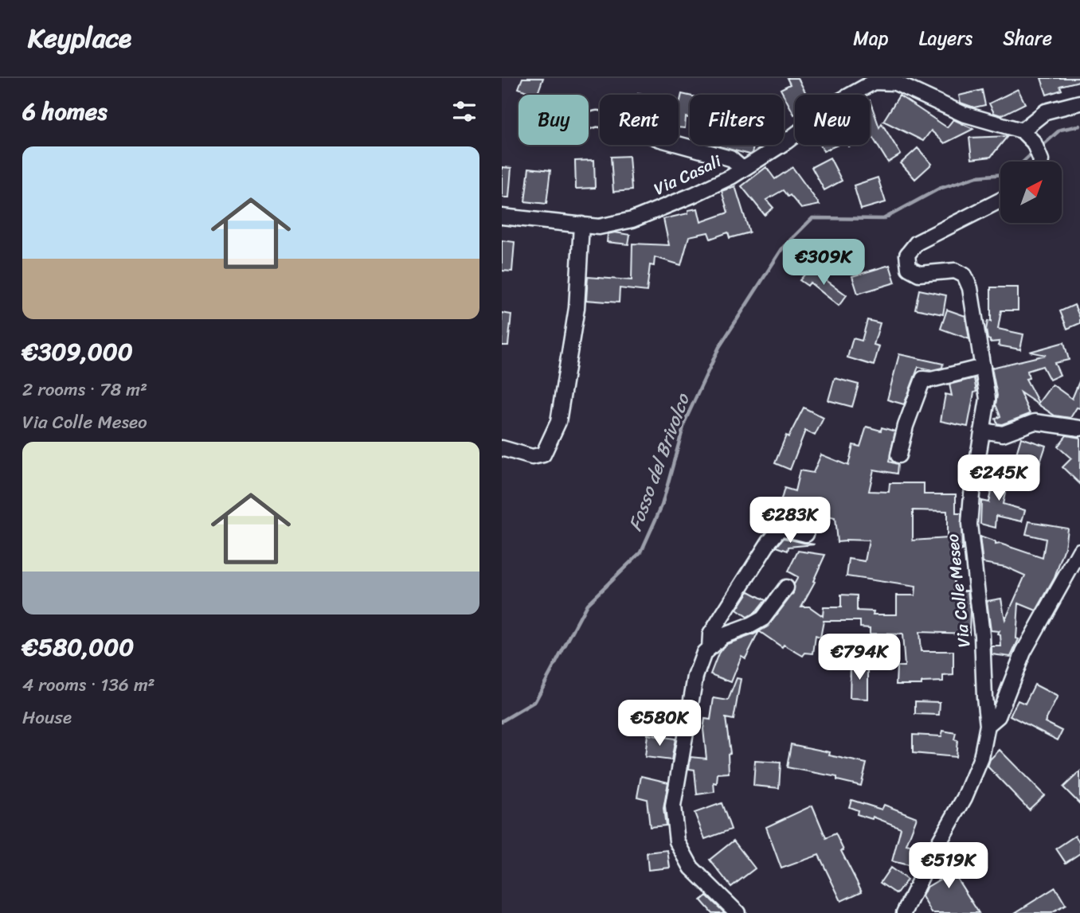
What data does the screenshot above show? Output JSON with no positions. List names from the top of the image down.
{
  "streets": {
    "street": ["Via Casali", "Via Colle Meseo"]
  },
  "water": ["Fosso del Brivolco"],
  "north": "top right",
  "page": {
    "header": "Keyplace",
    "nav": ["Map", "Layers", "Share"],
    "heading": "6 homes",
    "chip": [
      "Buy",
      "Rent",
      "Filters",
      "New"
    ],
    "list": [
      {
        "name": "€309,000",
        "note": "2 rooms · 78 m² · Via Colle Meseo"
      },
      {
        "name": "€580,000",
        "note": "4 rooms · 136 m² · House"
      }
    ],
    "price": [
      "€309K",
      "€245K",
      "€283K",
      "€794K",
      "€580K",
      "€519K"
    ]
  }
}
